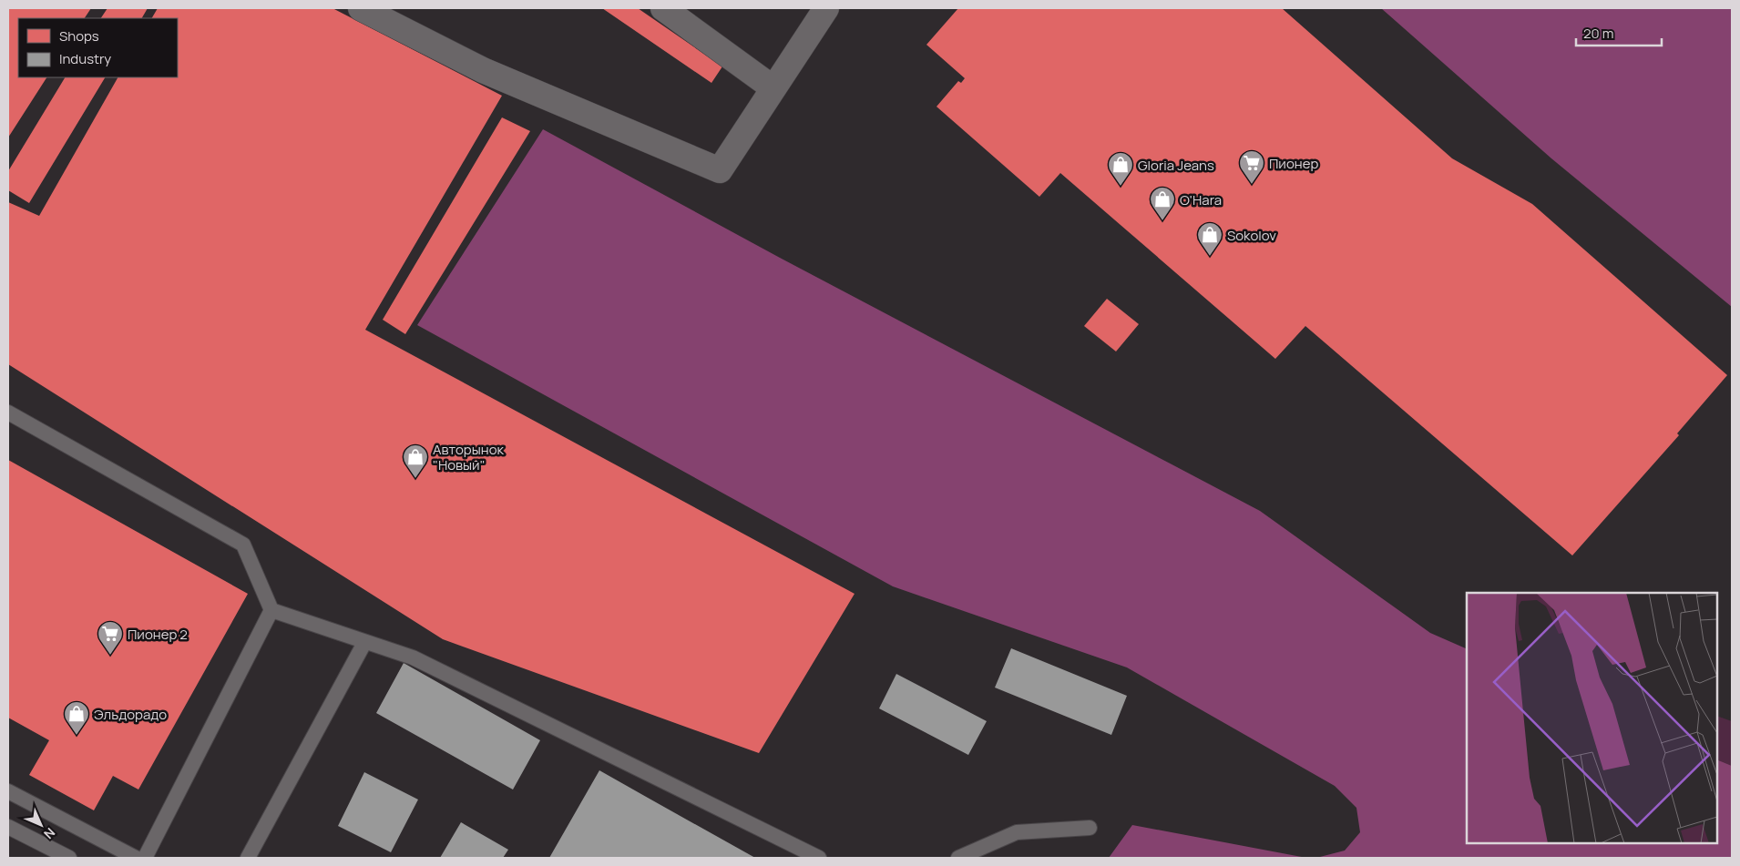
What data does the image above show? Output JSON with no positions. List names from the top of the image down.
{
  "places": {
    "supermarket": ["Пионер", "Пионер 2"],
    "shop": [
      "Gloria Jeans",
      "O'Hara",
      "Sokolov",
      "Авторынок \"Новый\"",
      "Эльдорадо"
    ]
  },
  "legend": ["Shops", "Industry"],
  "scale_bar": "20 m",
  "north": "bottom right"
}
